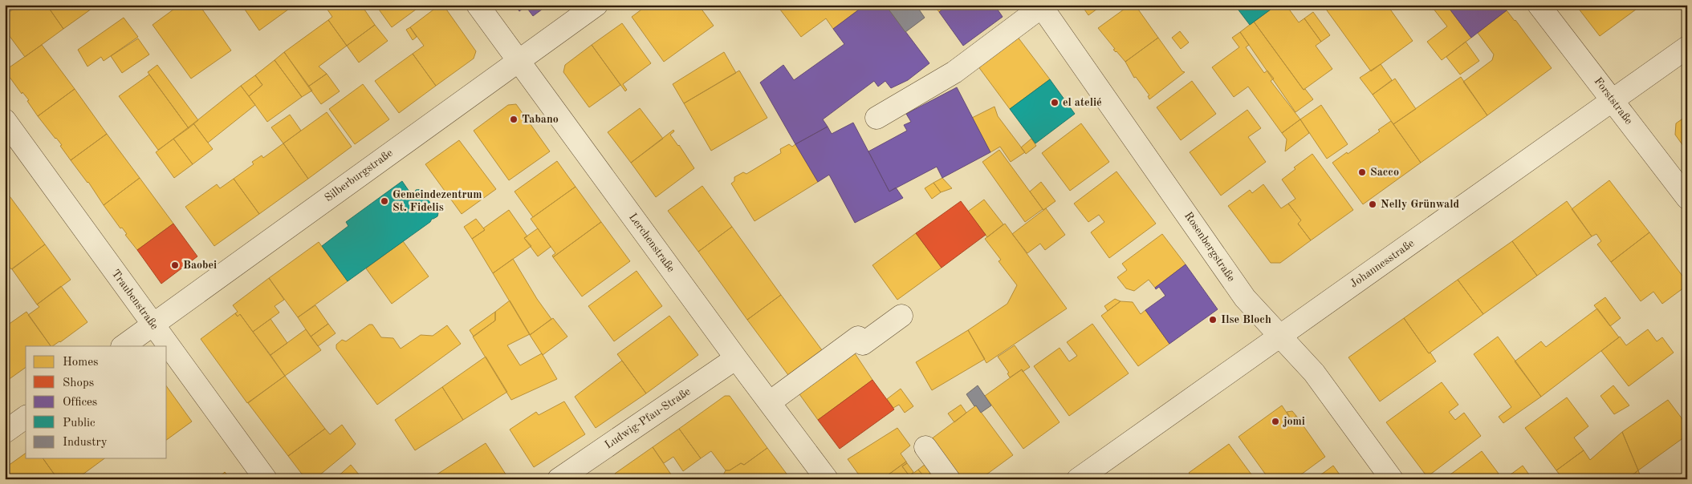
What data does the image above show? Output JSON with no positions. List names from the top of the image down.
{
  "streets": {
    "street": [
      "Forststraße",
      "Silberburgstraße",
      "Lerchenstraße",
      "Rosenbergstraße",
      "Johannesstraße",
      "Traubenstraße",
      "Ludwig-Pfau-Straße"
    ]
  },
  "crossings": [
    ["Forststraße", "Johannesstraße"],
    ["Silberburgstraße", "Lerchenstraße"],
    ["Silberburgstraße", "Traubenstraße"],
    ["Lerchenstraße", "Ludwig-Pfau-Straße"],
    ["Rosenbergstraße", "Johannesstraße"]
  ],
  "places": [
    "el atelié",
    "Tabano",
    "Sacco",
    "Gemeindezentrum St. Fidelis",
    "Nelly Grünwald",
    "Baobei",
    "Ilse Bloch",
    "jomi"
  ],
  "legend": [
    "Homes",
    "Shops",
    "Offices",
    "Public",
    "Industry"
  ]
}
